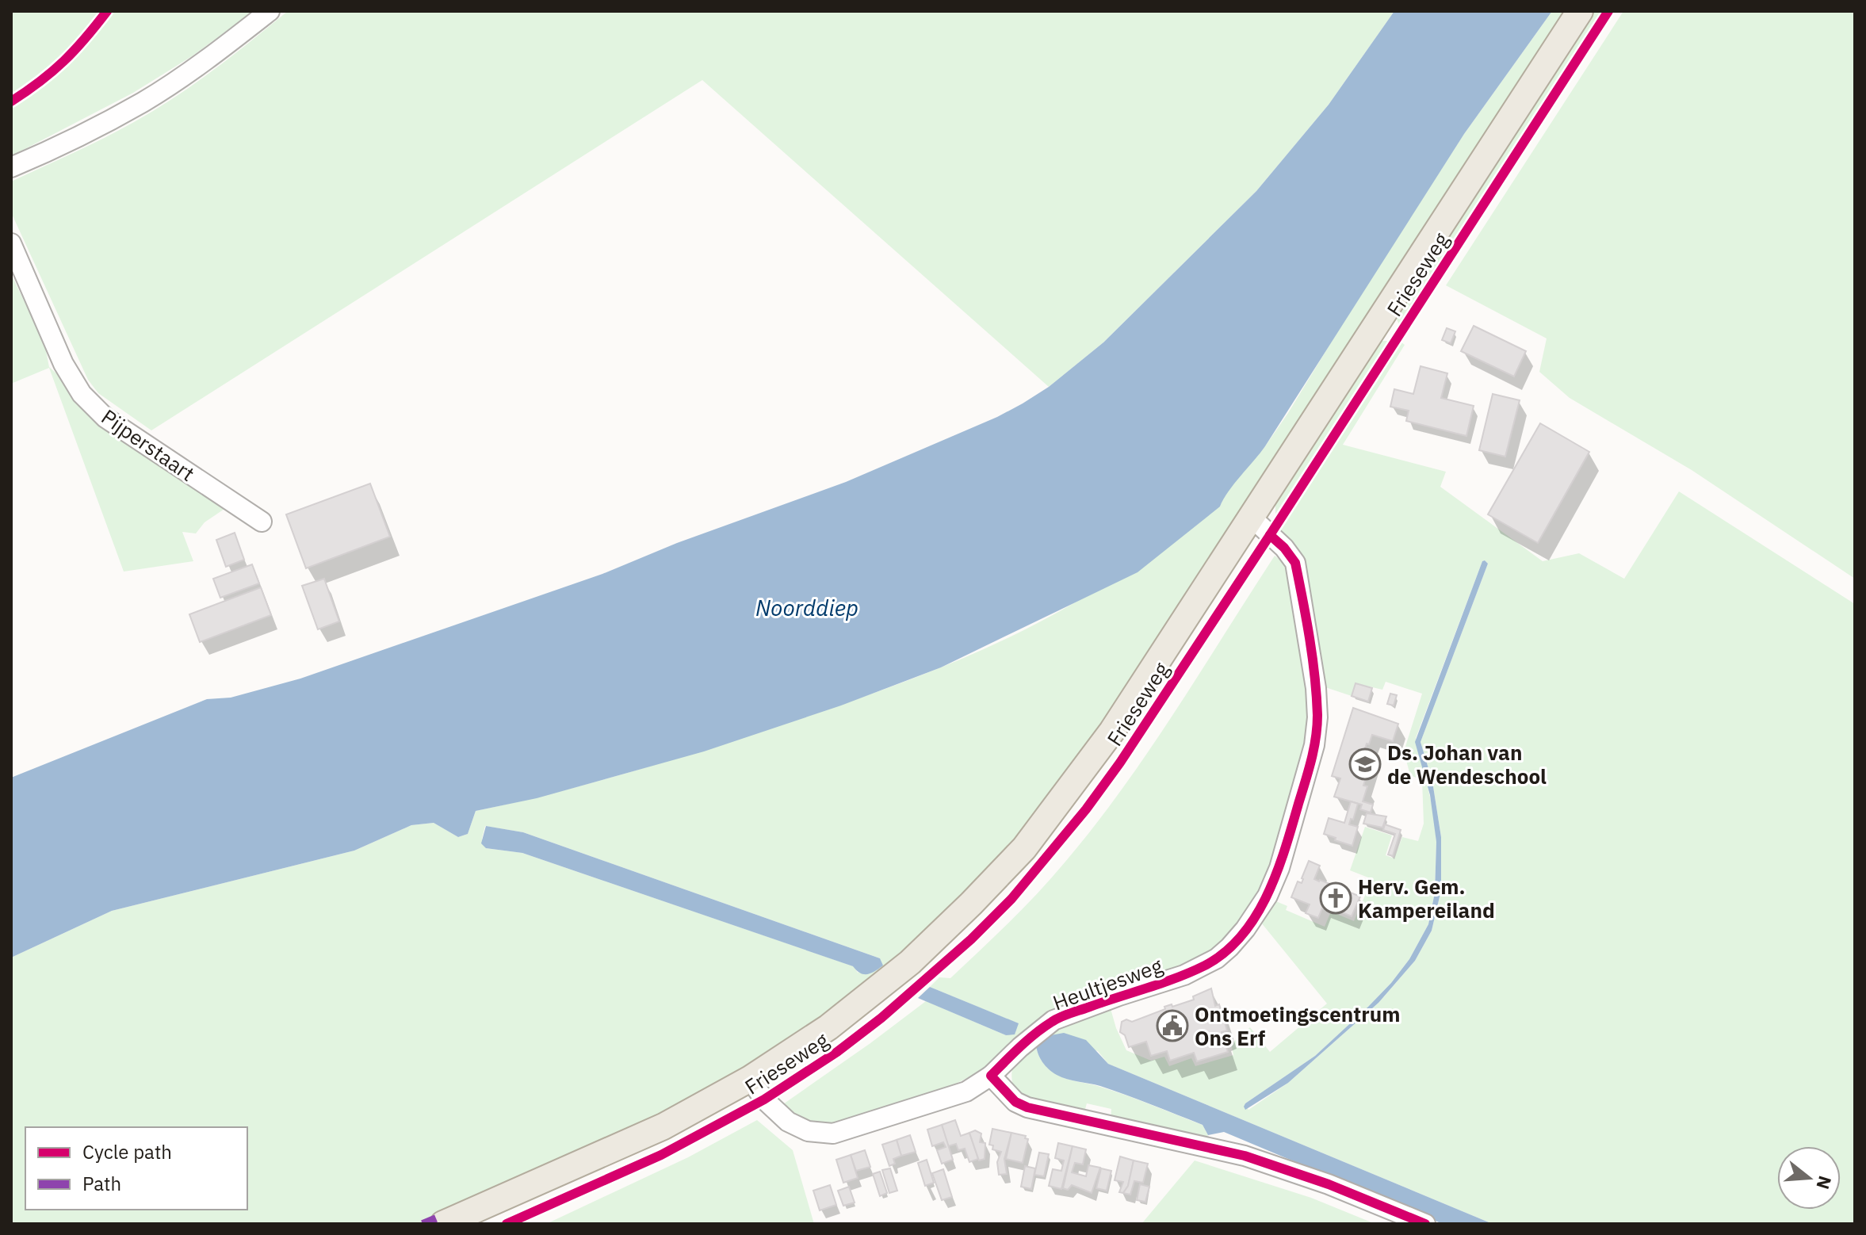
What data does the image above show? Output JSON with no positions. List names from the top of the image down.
{
  "streets": {
    "main road": ["Frieseweg"],
    "street": ["Pijperstaart", "Heultjesweg"]
  },
  "crossings": [
    ["Frieseweg", "Heultjesweg"]
  ],
  "water": ["Noorddiep"],
  "places": {
    "school or university": ["Ds. Johan van de Wendeschool"],
    "church": ["Herv. Gem. Kampereiland"],
    "public building": ["Ontmoetingscentrum Ons Erf"]
  },
  "legend": ["Cycle path", "Path"],
  "north": "right"
}
